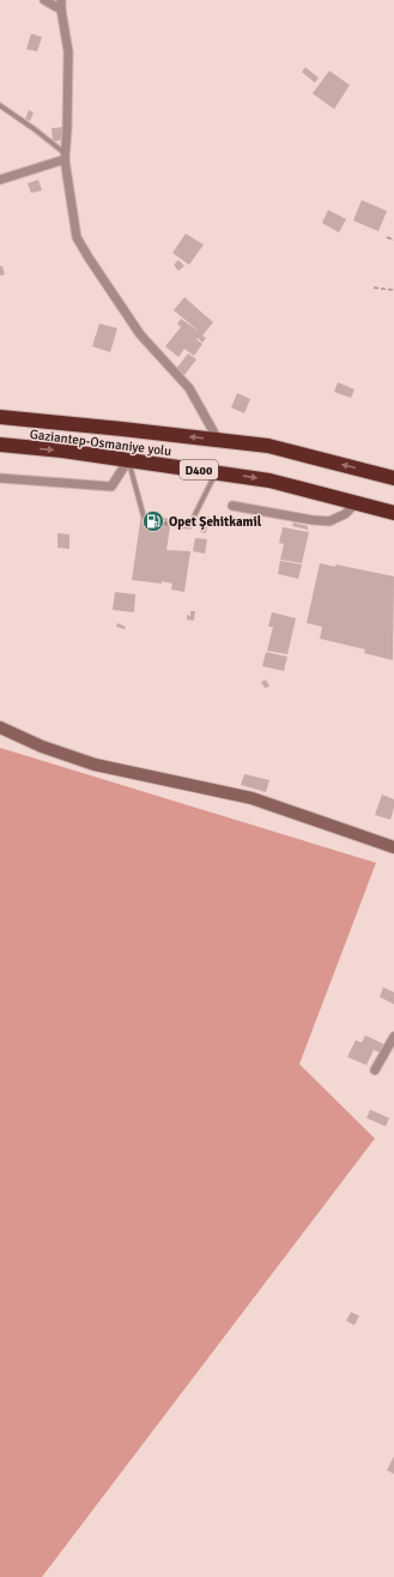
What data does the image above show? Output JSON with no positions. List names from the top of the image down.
{
  "streets": {
    "highway": ["Gaziantep-Osmaniye yolu", "D400"]
  },
  "places": {
    "fuel station": ["Opet Şehitkamil"]
  }
}
